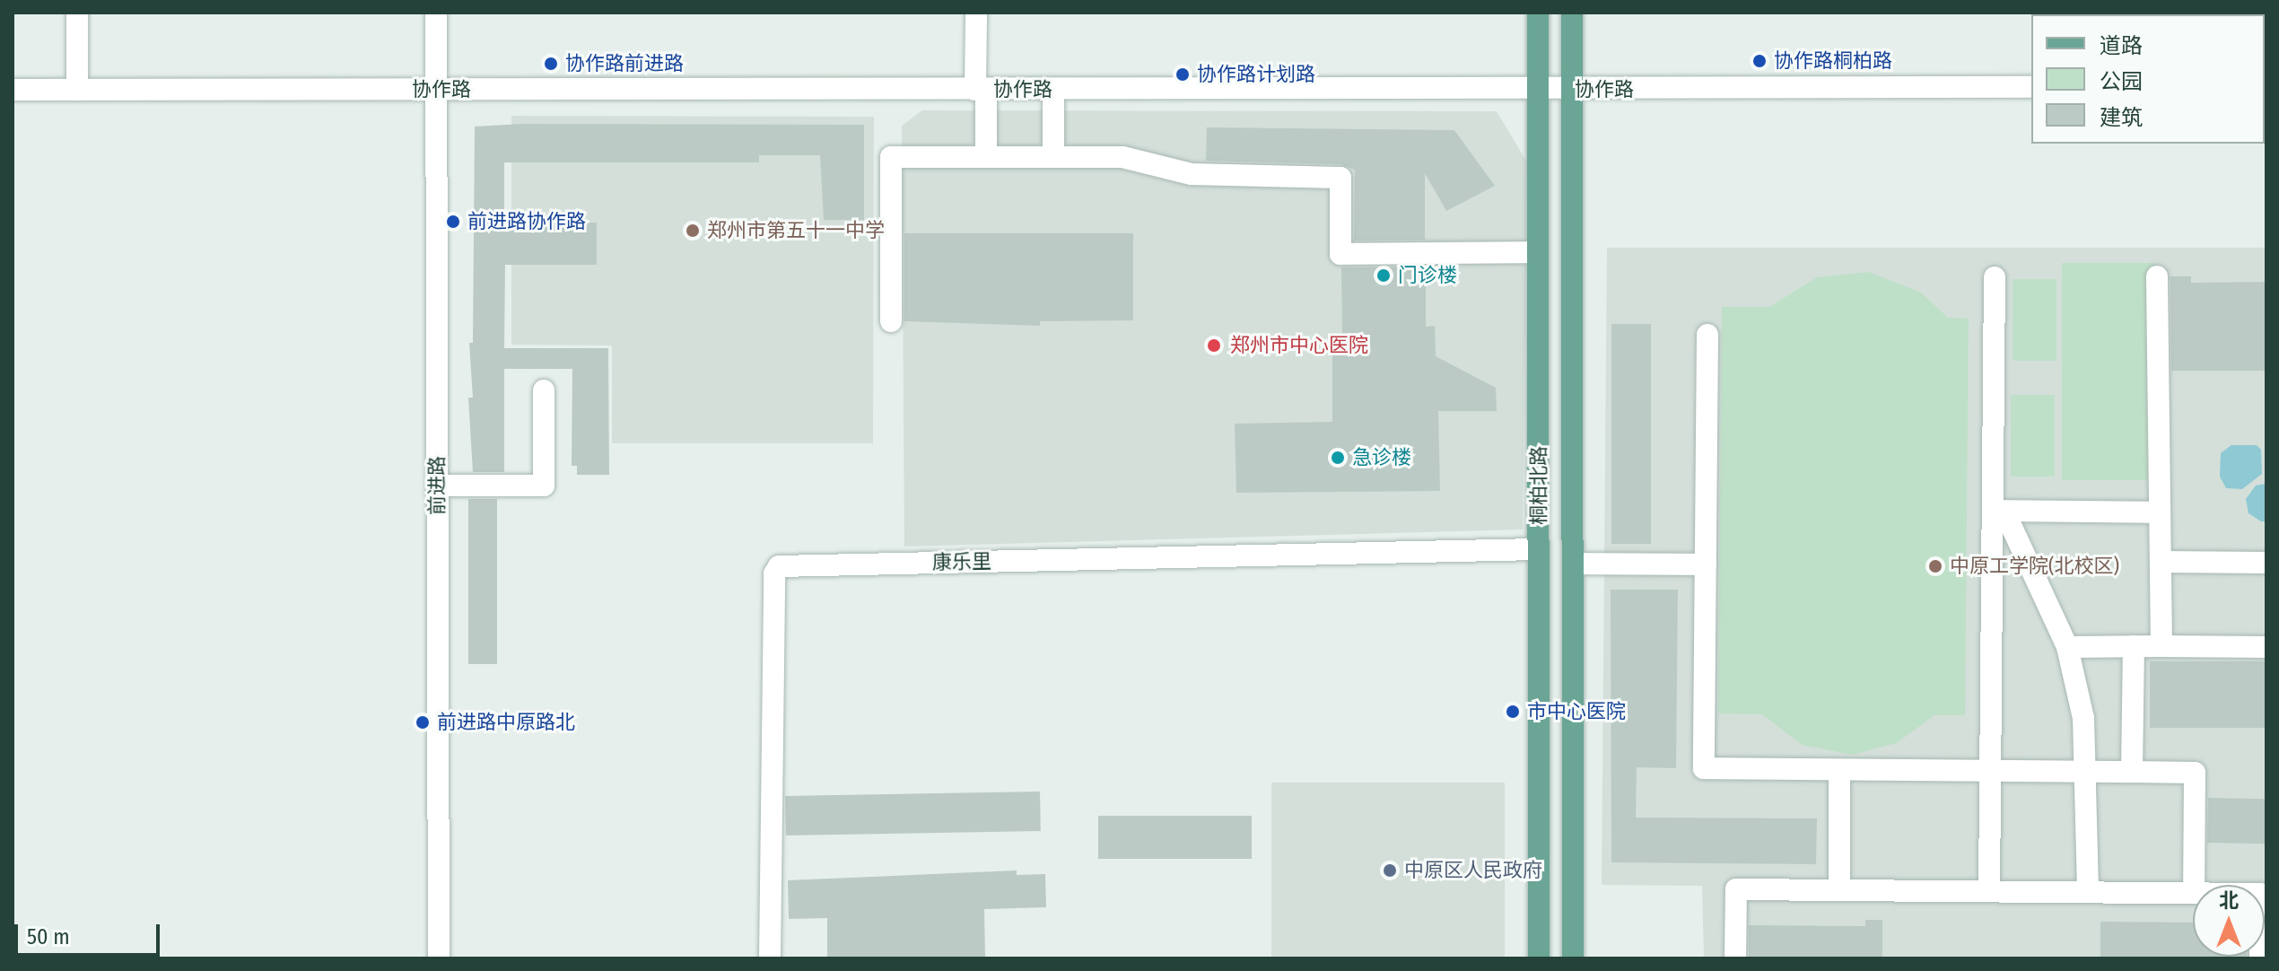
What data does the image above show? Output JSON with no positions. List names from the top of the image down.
{
  "streets": {
    "main road": ["桐柏北路"],
    "street": ["协作路", "前进路", "康乐里"]
  },
  "crossings": [
    ["协作路", "前进路"],
    ["协作路", "桐柏北路"],
    ["桐柏北路", "康乐里"]
  ],
  "places": [
    "协作路桐柏路",
    "协作路前进路",
    "协作路计划路",
    "前进路协作路",
    "郑州市第五十一中学",
    "门诊楼",
    "郑州市中心医院",
    "急诊楼",
    "中原工学院(北校区)",
    "市中心医院",
    "前进路中原路北",
    "中原区人民政府"
  ],
  "legend": ["道路", "公园", "建筑"],
  "scale_bar": "50 m",
  "north": "top"
}
